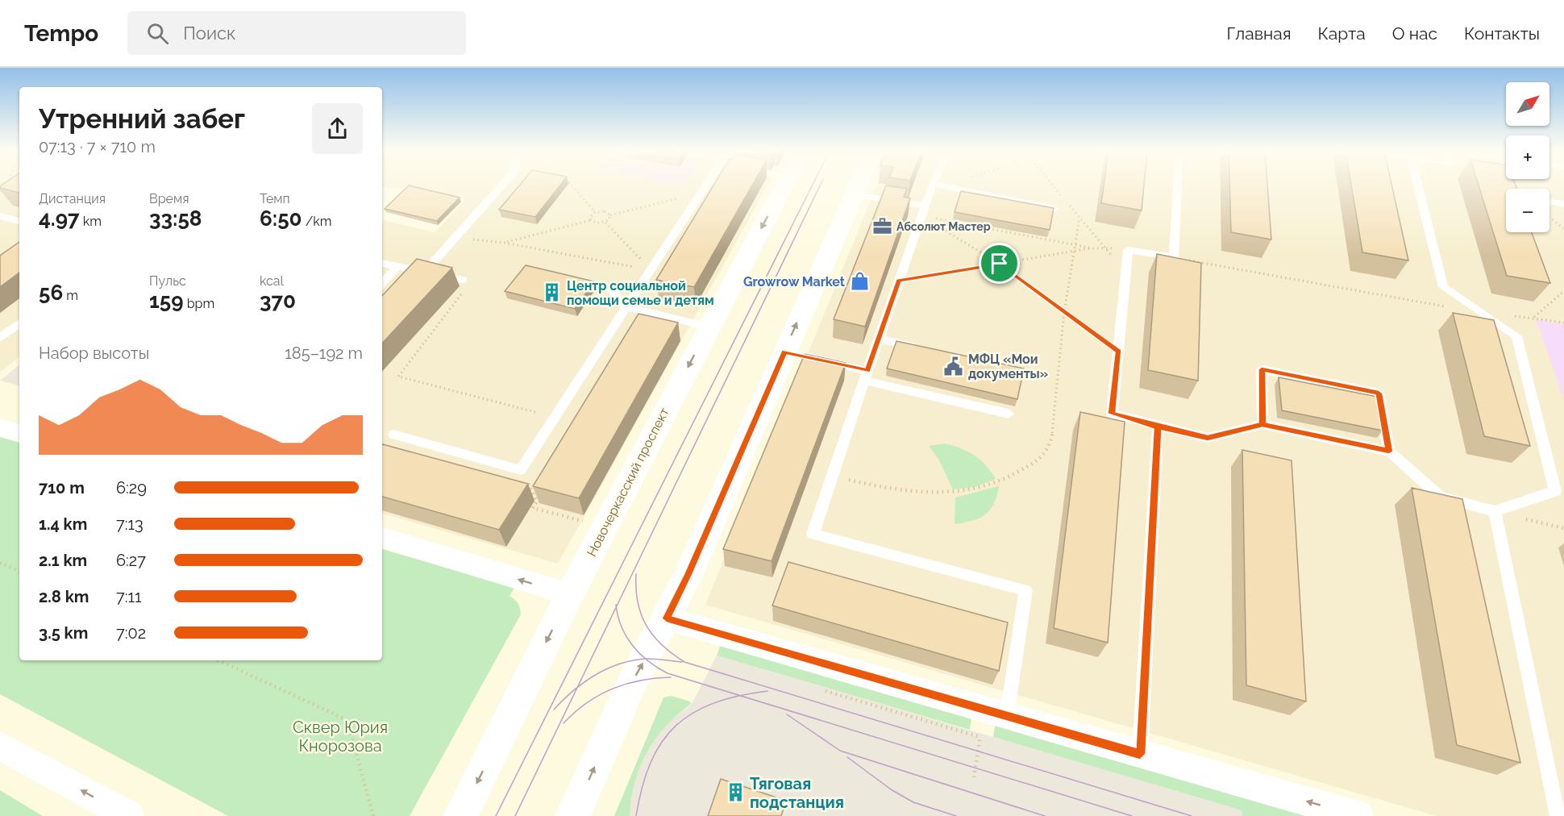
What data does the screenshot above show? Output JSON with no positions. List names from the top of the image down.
{
  "streets": {
    "main road": ["Новочеркасский проспект"]
  },
  "parks": ["Сквер Юрия Кнорозова"],
  "places": {
    "office": ["Абсолют Мастер"],
    "shop": ["Growrow Market"],
    "building": ["Центр социальной помощи семье и детям", "Тяговая подстанция"],
    "public building": ["МФЦ «Мои документы»"]
  },
  "north": "top right",
  "page": {
    "header": "Tempo",
    "search": "Поиск",
    "nav": [
      "Главная",
      "Карта",
      "О нас",
      "Контакты"
    ],
    "map_buttons": ["+", "−"],
    "heading": ["Утренний забег", "07:13 · 7 × 710 m"],
    "stats": [
      ["Дистанция", "4.97 km"],
      ["Время", "33:58"],
      ["Темп", "6:50 /km"],
      ["56 m"],
      ["Пульс", "159 bpm"],
      ["kcal", "370"]
    ],
    "chart": ["Набор высоты", "185–192 m"],
    "list": [
      {
        "name": "710 m",
        "note": "6:29"
      },
      {
        "name": "1.4 km",
        "note": "7:13"
      },
      {
        "name": "2.1 km",
        "note": "6:27"
      },
      {
        "name": "2.8 km",
        "note": "7:11"
      },
      {
        "name": "3.5 km",
        "note": "7:02"
      }
    ]
  }
}
